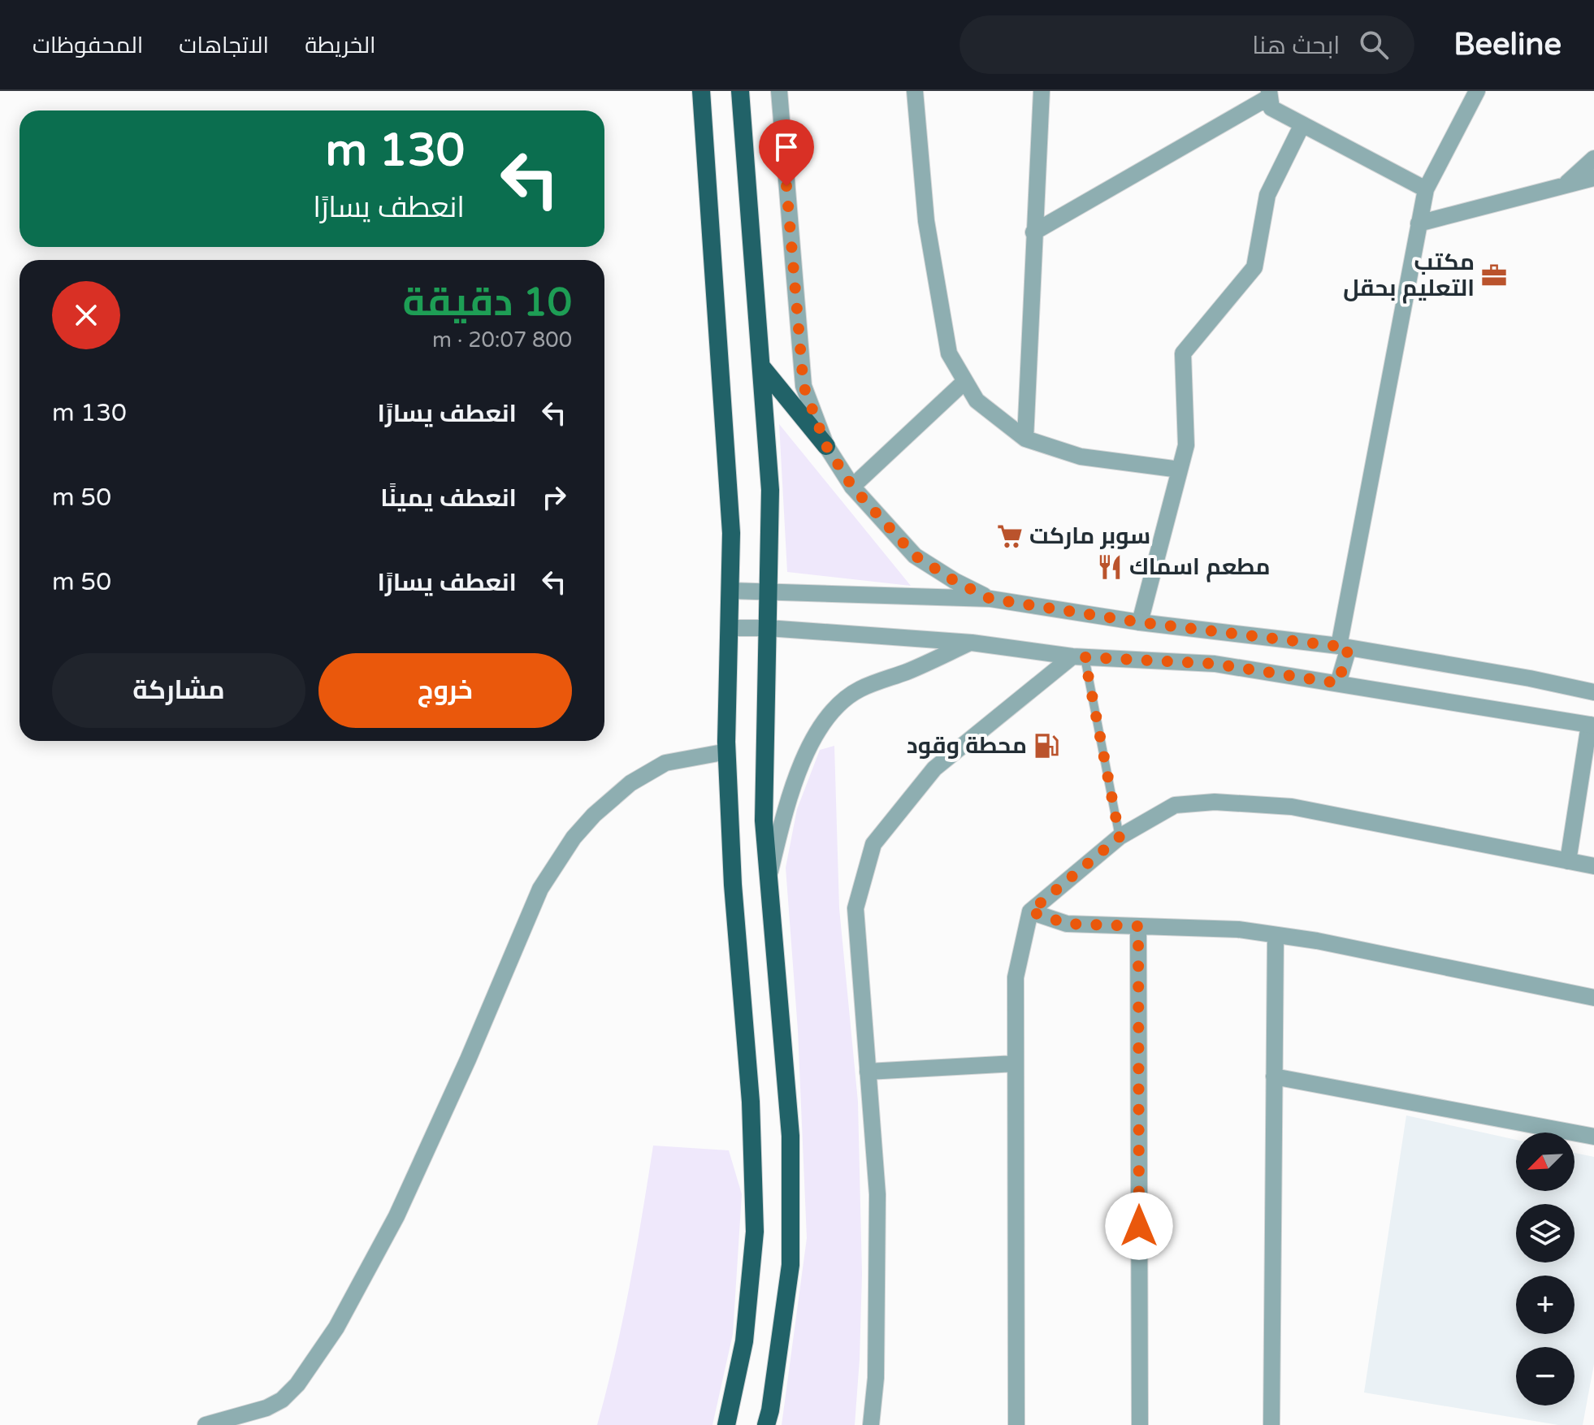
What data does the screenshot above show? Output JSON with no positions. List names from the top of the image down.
{
  "places": {
    "office": ["مكتب التعليم بحقل"],
    "supermarket": ["سوبر ماركت"],
    "restaurant": ["مطعم اسماك"],
    "fuel station": ["محطة وقود"]
  },
  "north": "bottom left",
  "page": {
    "header": "Beeline",
    "search": "ابحث هنا",
    "nav": ["الخريطة", "الاتجاهات", "المحفوظات"],
    "turn": ["130 m", "انعطف يسارًا"],
    "heading": ["10 دقيقة", "800 m · 20:07"],
    "list": [
      {
        "name": "انعطف يسارًا",
        "value": "130 m"
      },
      {
        "name": "انعطف يمينًا",
        "value": "50 m"
      },
      {
        "name": "انعطف يسارًا",
        "value": "50 m"
      }
    ],
    "buttons": ["خروج", "مشاركة"],
    "map_buttons": ["+", "−"]
  }
}
